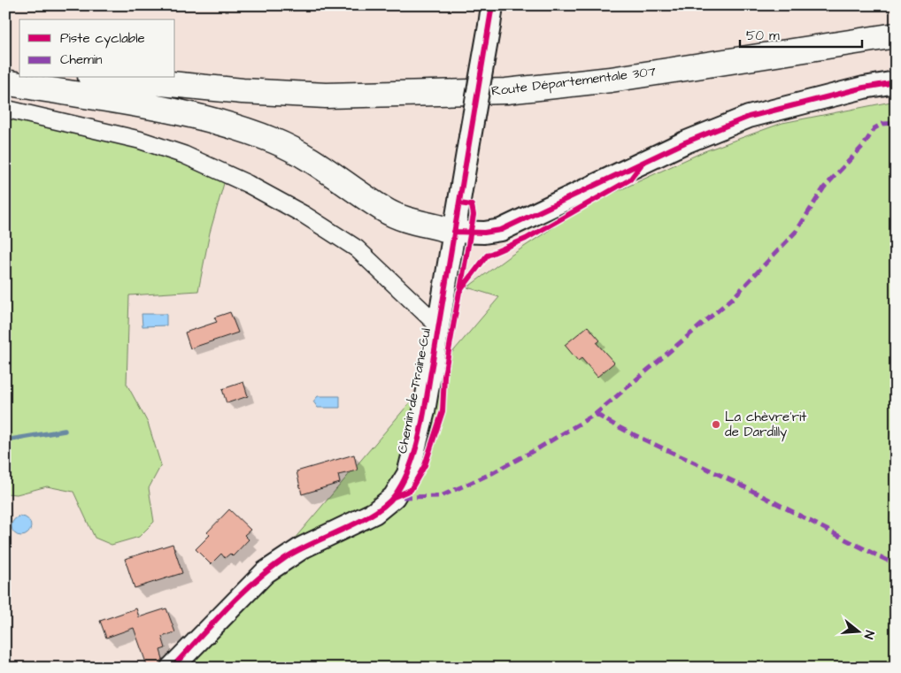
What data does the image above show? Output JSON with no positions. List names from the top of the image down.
{
  "streets": {
    "main road": ["Route Départementale 307"],
    "street": ["Chemin de Traine-Cul"]
  },
  "places": ["La chèvre'rit de Dardilly"],
  "legend": ["Piste cyclable", "Chemin"],
  "scale_bar": "50 m",
  "north": "right"
}
